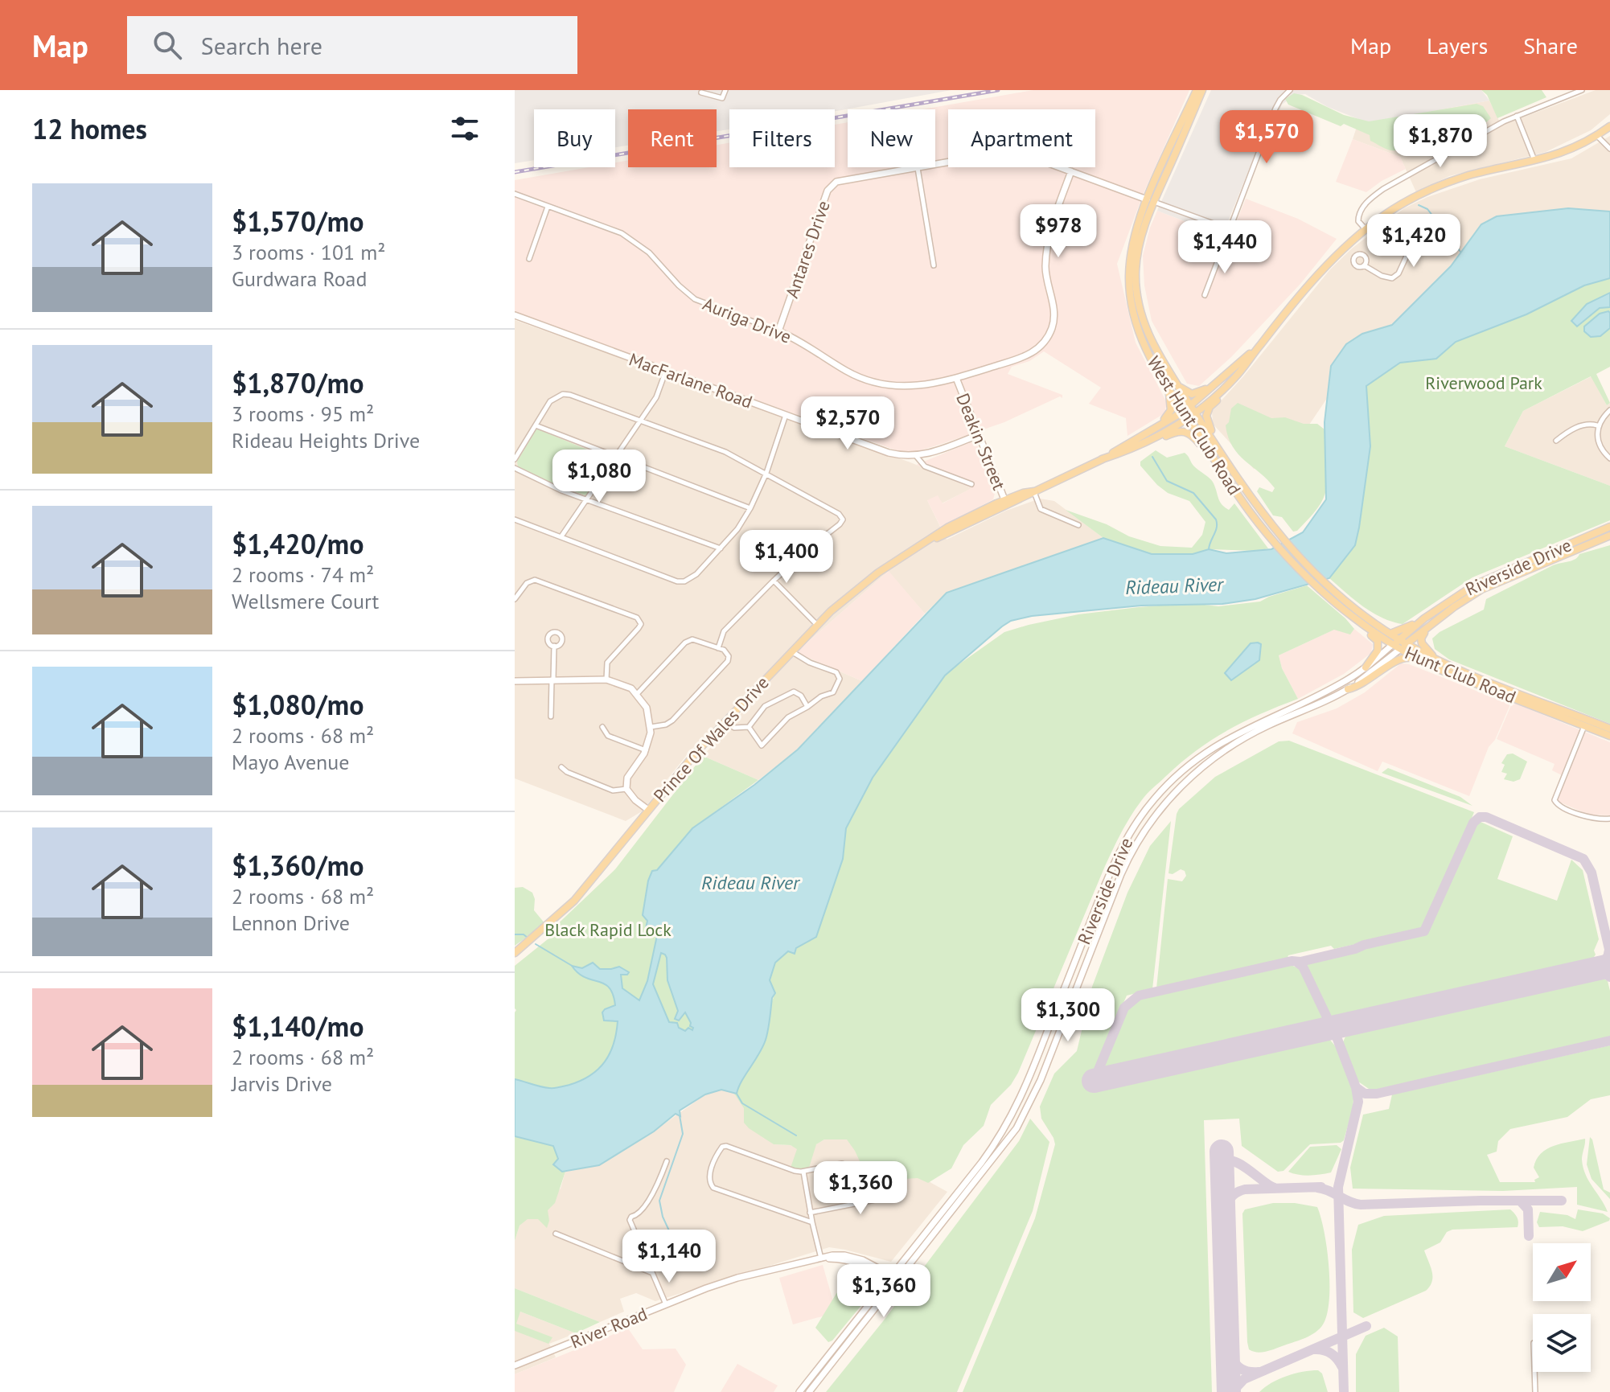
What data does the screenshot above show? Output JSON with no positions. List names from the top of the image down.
{
  "streets": {
    "main road": [
      "Antares Drive",
      "Auriga Drive",
      "MacFarlane Road",
      "West Hunt Club Road",
      "Deakin Street",
      "Riverside Drive",
      "Hunt Club Road",
      "Prince Of Wales Drive",
      "River Road"
    ]
  },
  "crossings": [
    ["Antares Drive", "Auriga Drive"],
    ["Antares Drive", "West Hunt Club Road"],
    ["Auriga Drive", "Deakin Street"],
    ["MacFarlane Road", "Deakin Street"],
    ["West Hunt Club Road", "Hunt Club Road"],
    ["West Hunt Club Road", "Prince Of Wales Drive"],
    ["Deakin Street", "Prince Of Wales Drive"],
    ["Riverside Drive", "Hunt Club Road"],
    ["Riverside Drive", "River Road"]
  ],
  "water": ["Rideau River"],
  "parks": ["Riverwood Park", "Black Rapid Lock"],
  "north": "top right",
  "page": {
    "header": "Map",
    "search": "Search here",
    "nav": ["Map", "Layers", "Share"],
    "heading": "12 homes",
    "chip": [
      "Buy",
      "Rent",
      "Filters",
      "New",
      "Apartment"
    ],
    "price": [
      "$1,570",
      "$1,870",
      "$978",
      "$1,420",
      "$1,440",
      "$2,570",
      "$1,080",
      "$1,400",
      "$1,300",
      "$1,360",
      "$1,140",
      "$1,360"
    ],
    "list": [
      {
        "name": "$1,570/mo",
        "note": "3 rooms · 101 m² · Gurdwara Road"
      },
      {
        "name": "$1,870/mo",
        "note": "3 rooms · 95 m² · Rideau Heights Drive"
      },
      {
        "name": "$1,420/mo",
        "note": "2 rooms · 74 m² · Wellsmere Court"
      },
      {
        "name": "$1,080/mo",
        "note": "2 rooms · 68 m² · Mayo Avenue"
      },
      {
        "name": "$1,360/mo",
        "note": "2 rooms · 68 m² · Lennon Drive"
      },
      {
        "name": "$1,140/mo",
        "note": "2 rooms · 68 m² · Jarvis Drive"
      }
    ]
  }
}
